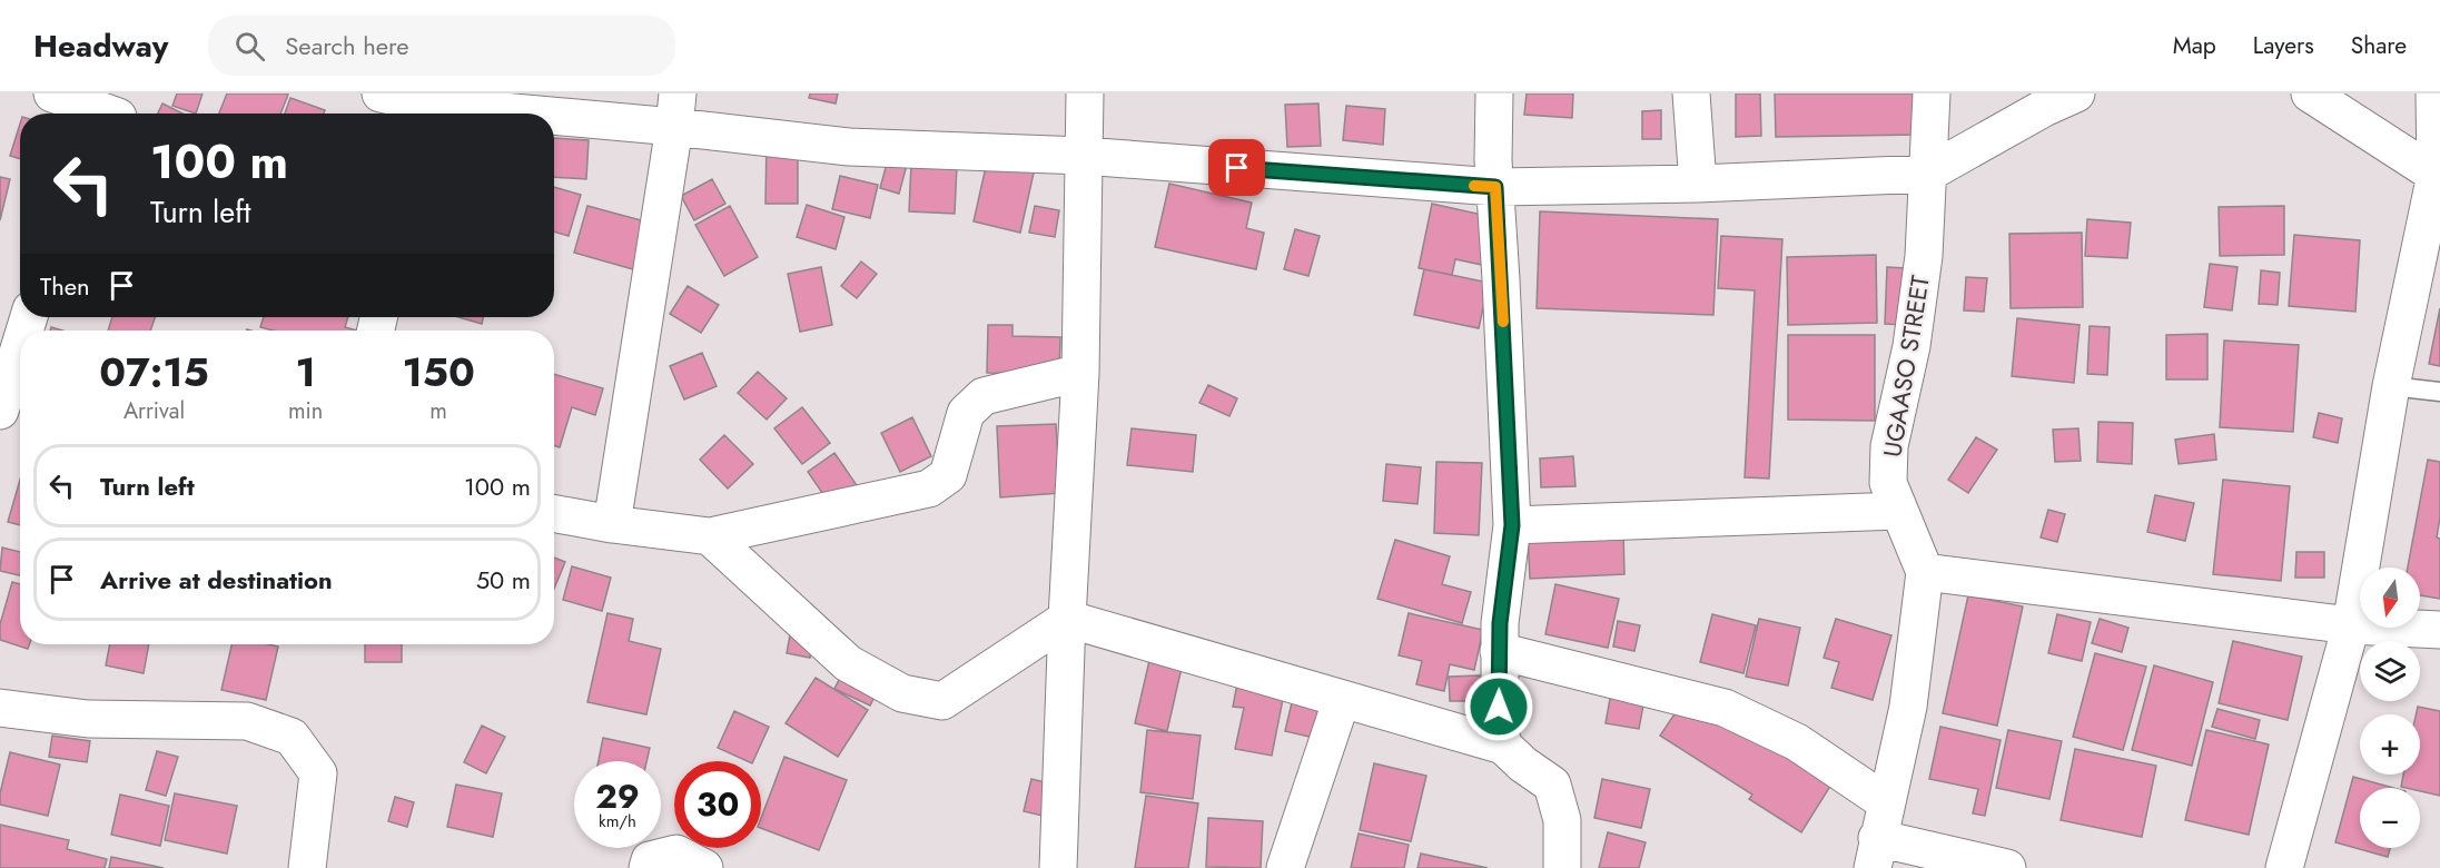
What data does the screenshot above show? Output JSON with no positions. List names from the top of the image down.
{
  "streets": {
    "street": ["UGAASO STREET"]
  },
  "north": "bottom",
  "page": {
    "header": "Headway",
    "search": "Search here",
    "nav": ["Map", "Layers", "Share"],
    "turn": ["100 m", "Turn left"],
    "then": "Then",
    "eta": [
      "07:15",
      "Arrival",
      "1",
      "min",
      "150",
      "m"
    ],
    "list": [
      {
        "name": "Turn left",
        "value": "100 m"
      },
      {
        "name": "Arrive at destination",
        "value": "50 m"
      }
    ],
    "map_buttons": ["+", "−"],
    "speed": "29 km/h",
    "limit": "30"
  }
}
